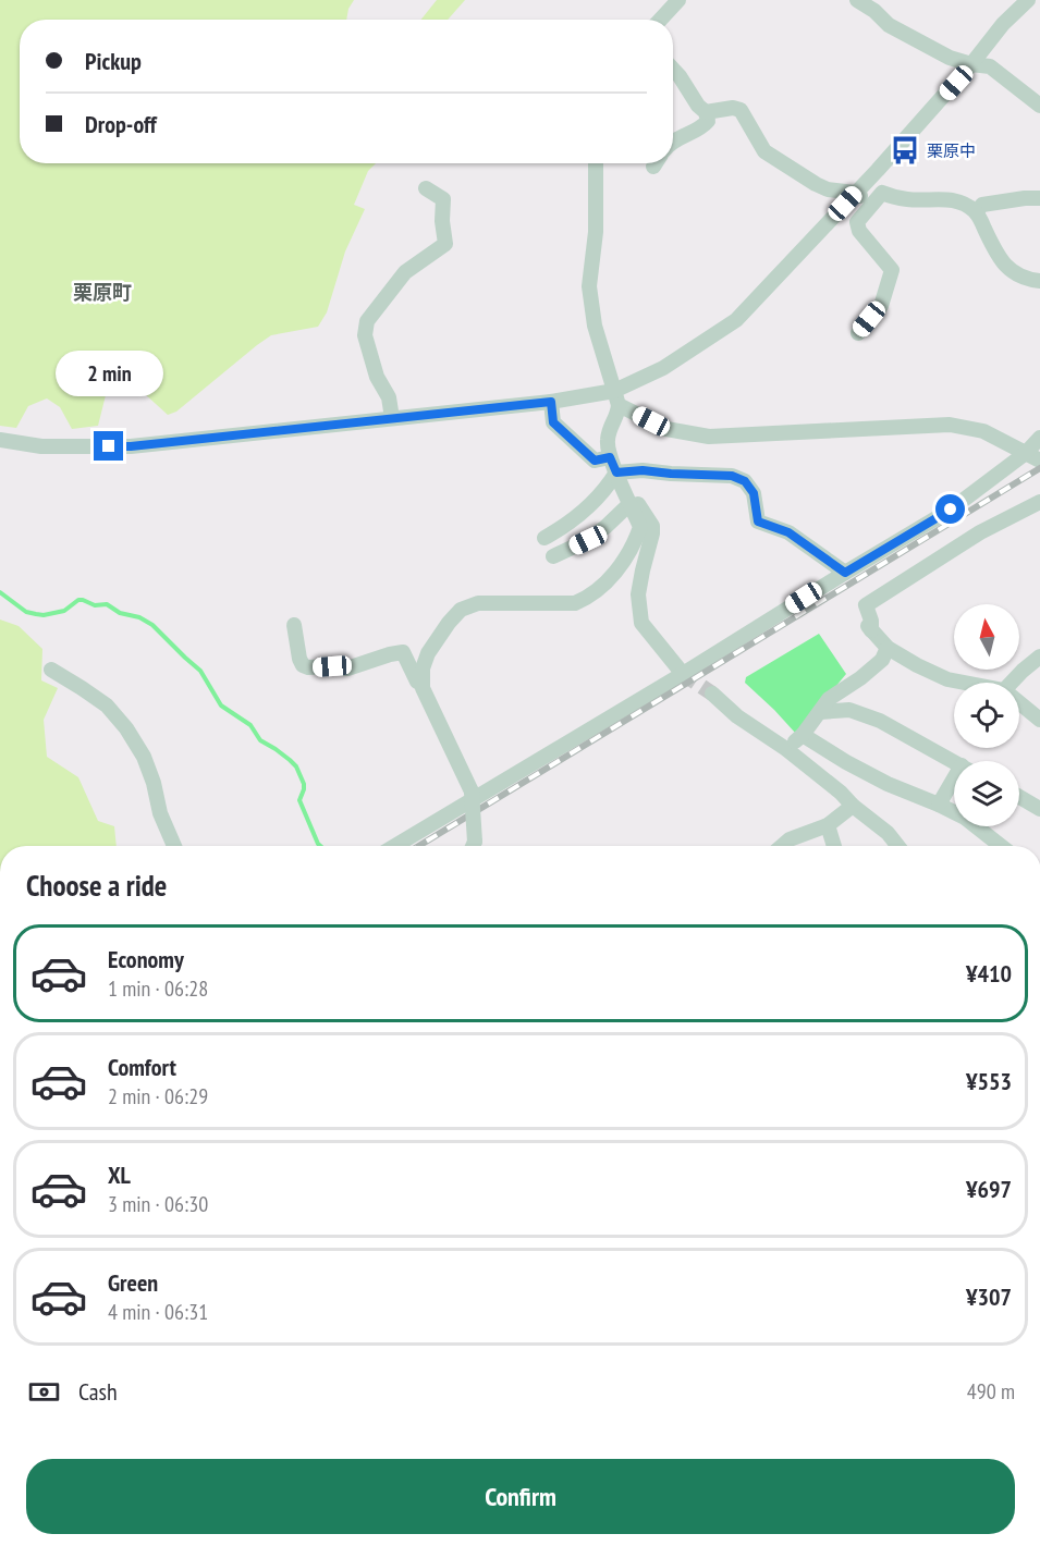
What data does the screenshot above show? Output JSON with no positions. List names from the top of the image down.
{
  "districts": ["栗原町"],
  "places": {
    "bus stop": ["栗原中"]
  },
  "north": "top",
  "page": {
    "banner": ["Pickup", "Drop-off"],
    "bubble": "2 min",
    "heading": "Choose a ride",
    "list": [
      {
        "name": "Economy",
        "note": "1 min · 06:28",
        "value": "¥410"
      },
      {
        "name": "Comfort",
        "note": "2 min · 06:29",
        "value": "¥553"
      },
      {
        "name": "XL",
        "note": "3 min · 06:30",
        "value": "¥697"
      },
      {
        "name": "Green",
        "note": "4 min · 06:31",
        "value": "¥307"
      }
    ],
    "pay": ["Cash", "490 m"],
    "buttons": "Confirm"
  }
}
